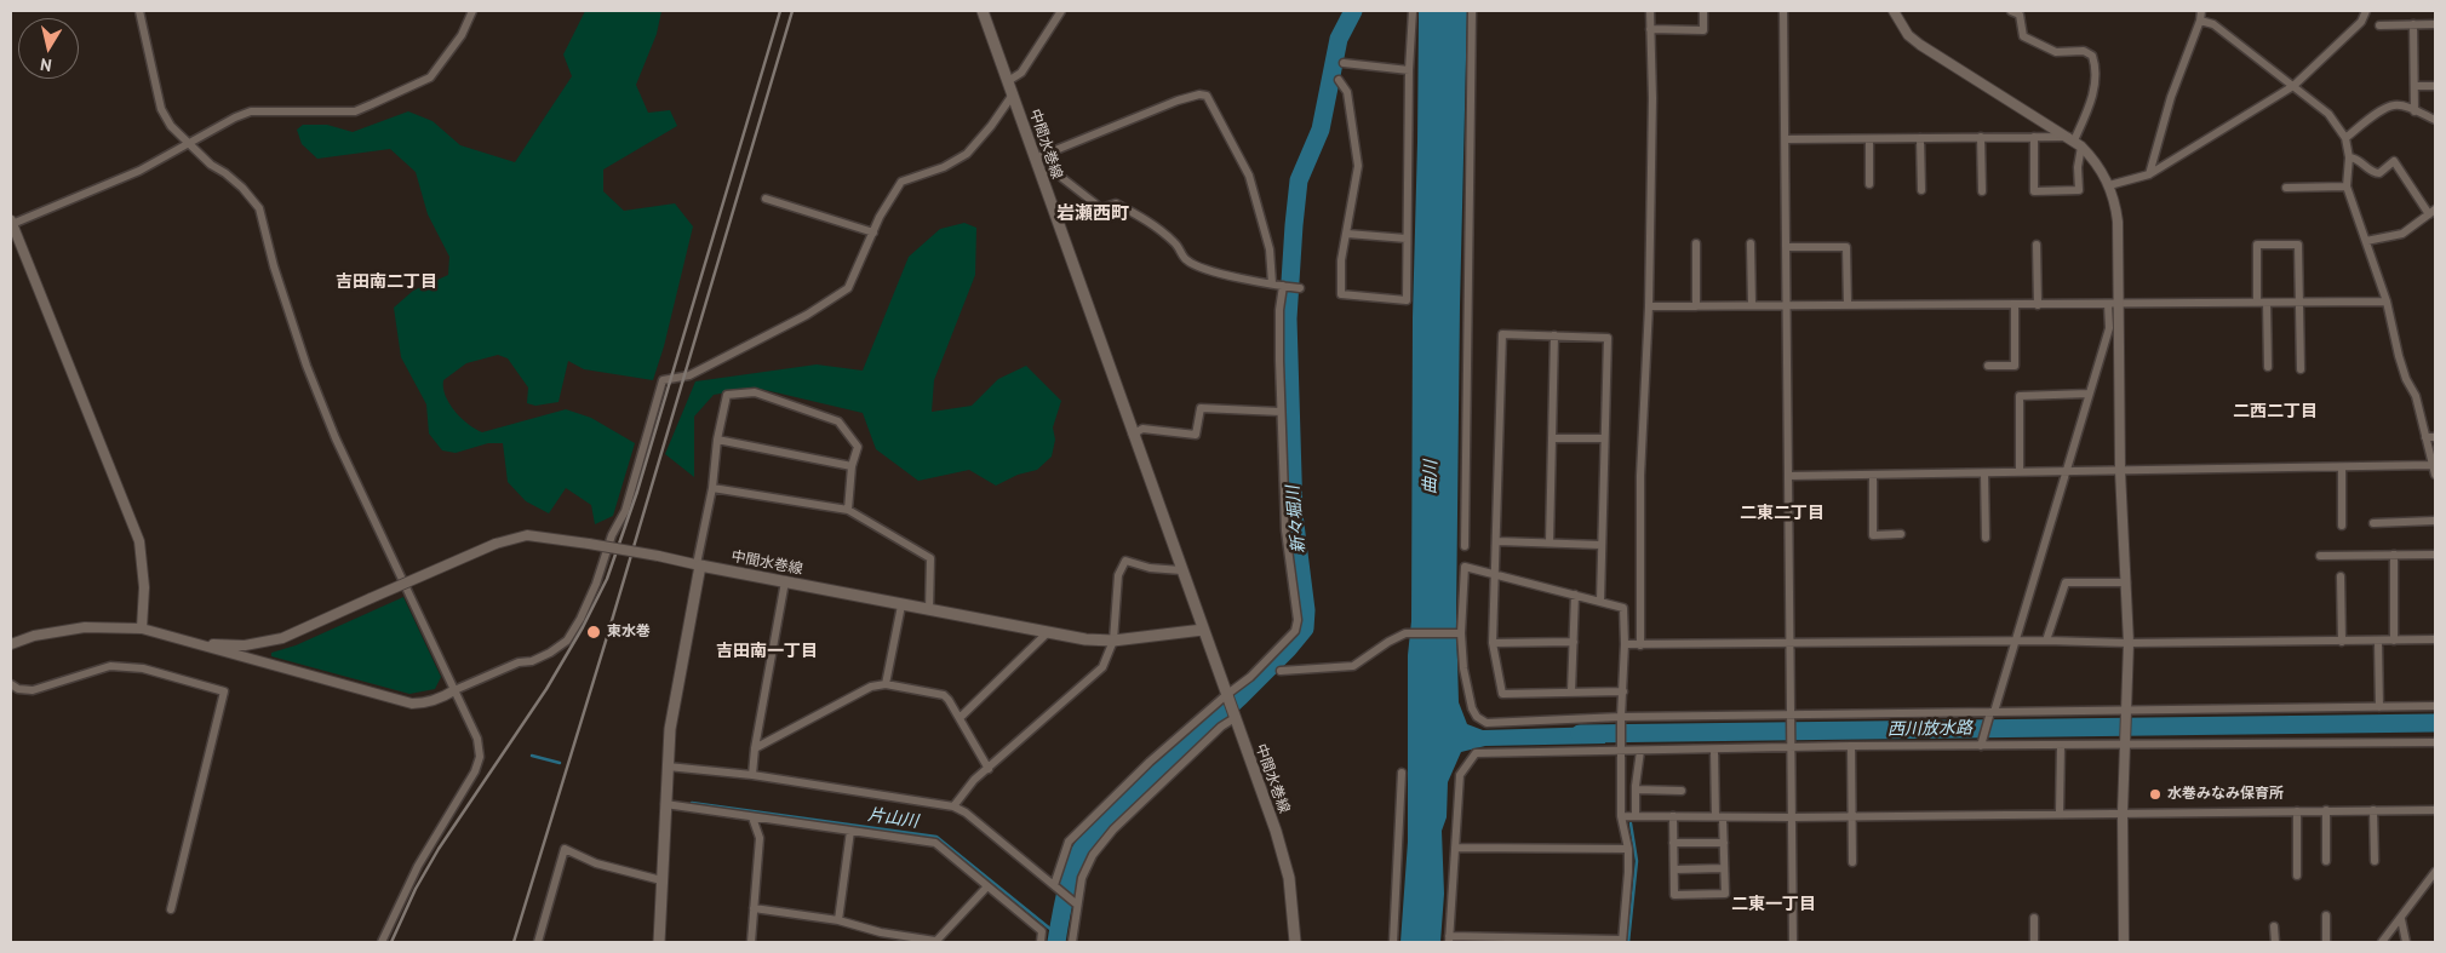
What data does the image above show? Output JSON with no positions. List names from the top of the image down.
{
  "streets": {
    "main road": ["中間水巻線"]
  },
  "districts": [
    "岩瀬西町",
    "吉田南二丁目",
    "二西二丁目",
    "二東二丁目",
    "吉田南一丁目",
    "二東一丁目"
  ],
  "water": [
    "曲川",
    "新々堀川",
    "西川放水路",
    "片山川"
  ],
  "places": ["東水巻", "水巻みなみ保育所"],
  "north": "bottom"
}
